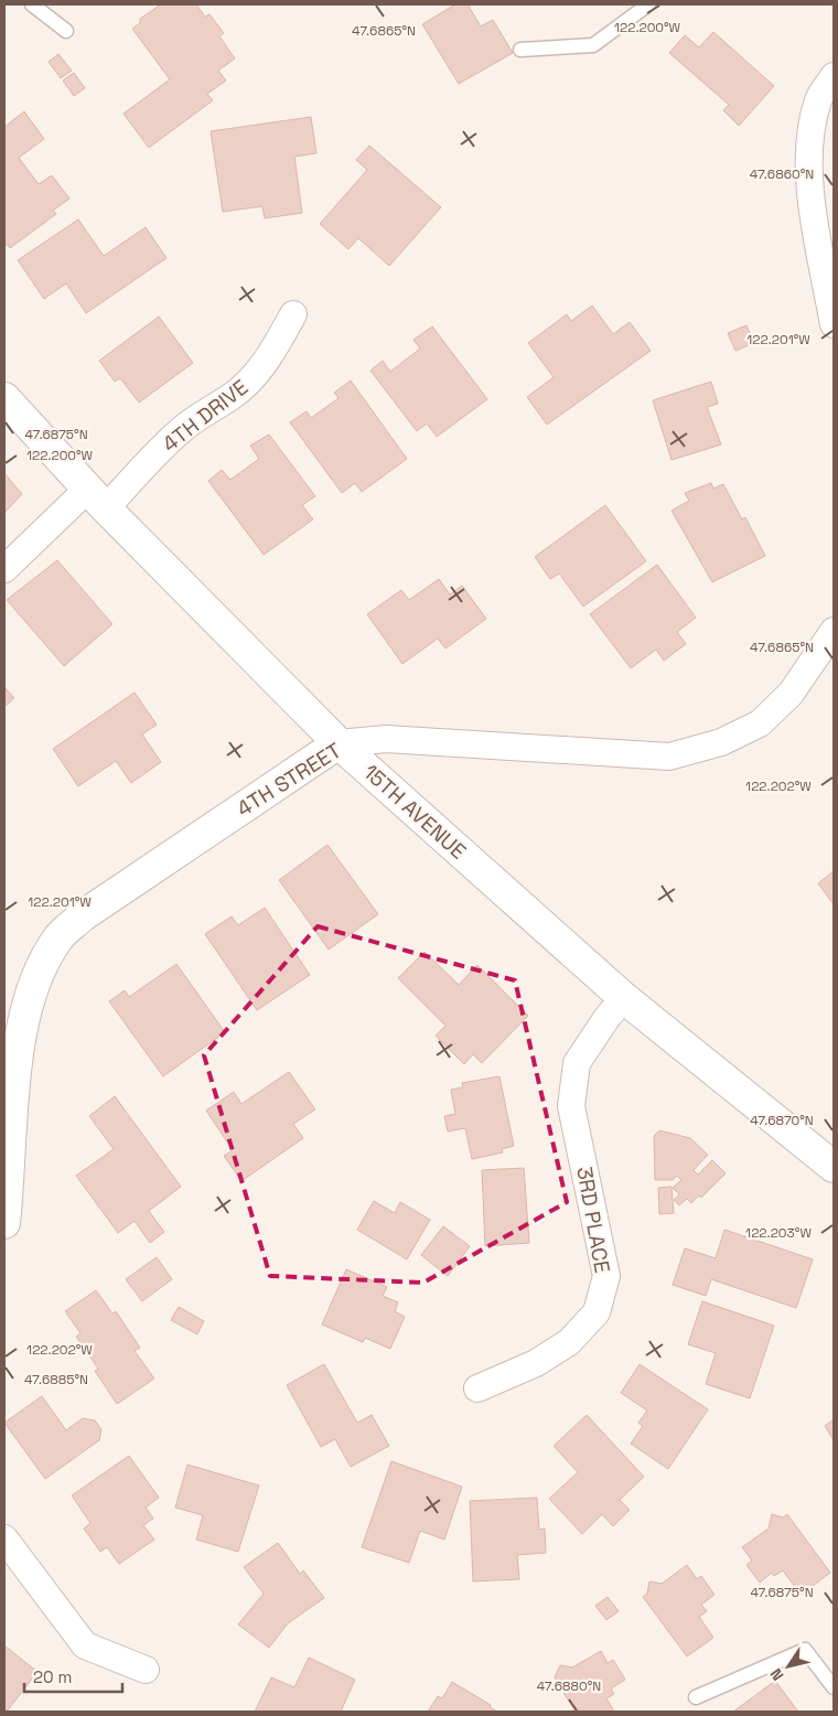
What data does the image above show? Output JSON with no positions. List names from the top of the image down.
{
  "streets": {
    "street": [
      "4TH DRIVE",
      "4TH STREET",
      "15TH AVENUE",
      "3RD PLACE"
    ]
  },
  "crossings": [
    ["4TH DRIVE", "15TH AVENUE"],
    ["4TH STREET", "15TH AVENUE"],
    ["15TH AVENUE", "3RD PLACE"]
  ],
  "scale_bar": "20 m",
  "north": "bottom left",
  "coordinates": [
    "122.200°W",
    "47.6865°N",
    "47.6860°N",
    "122.201°W",
    "47.6875°N",
    "122.202°W",
    "47.6870°N",
    "122.203°W",
    "47.6885°N",
    "47.6880°N"
  ]
}
